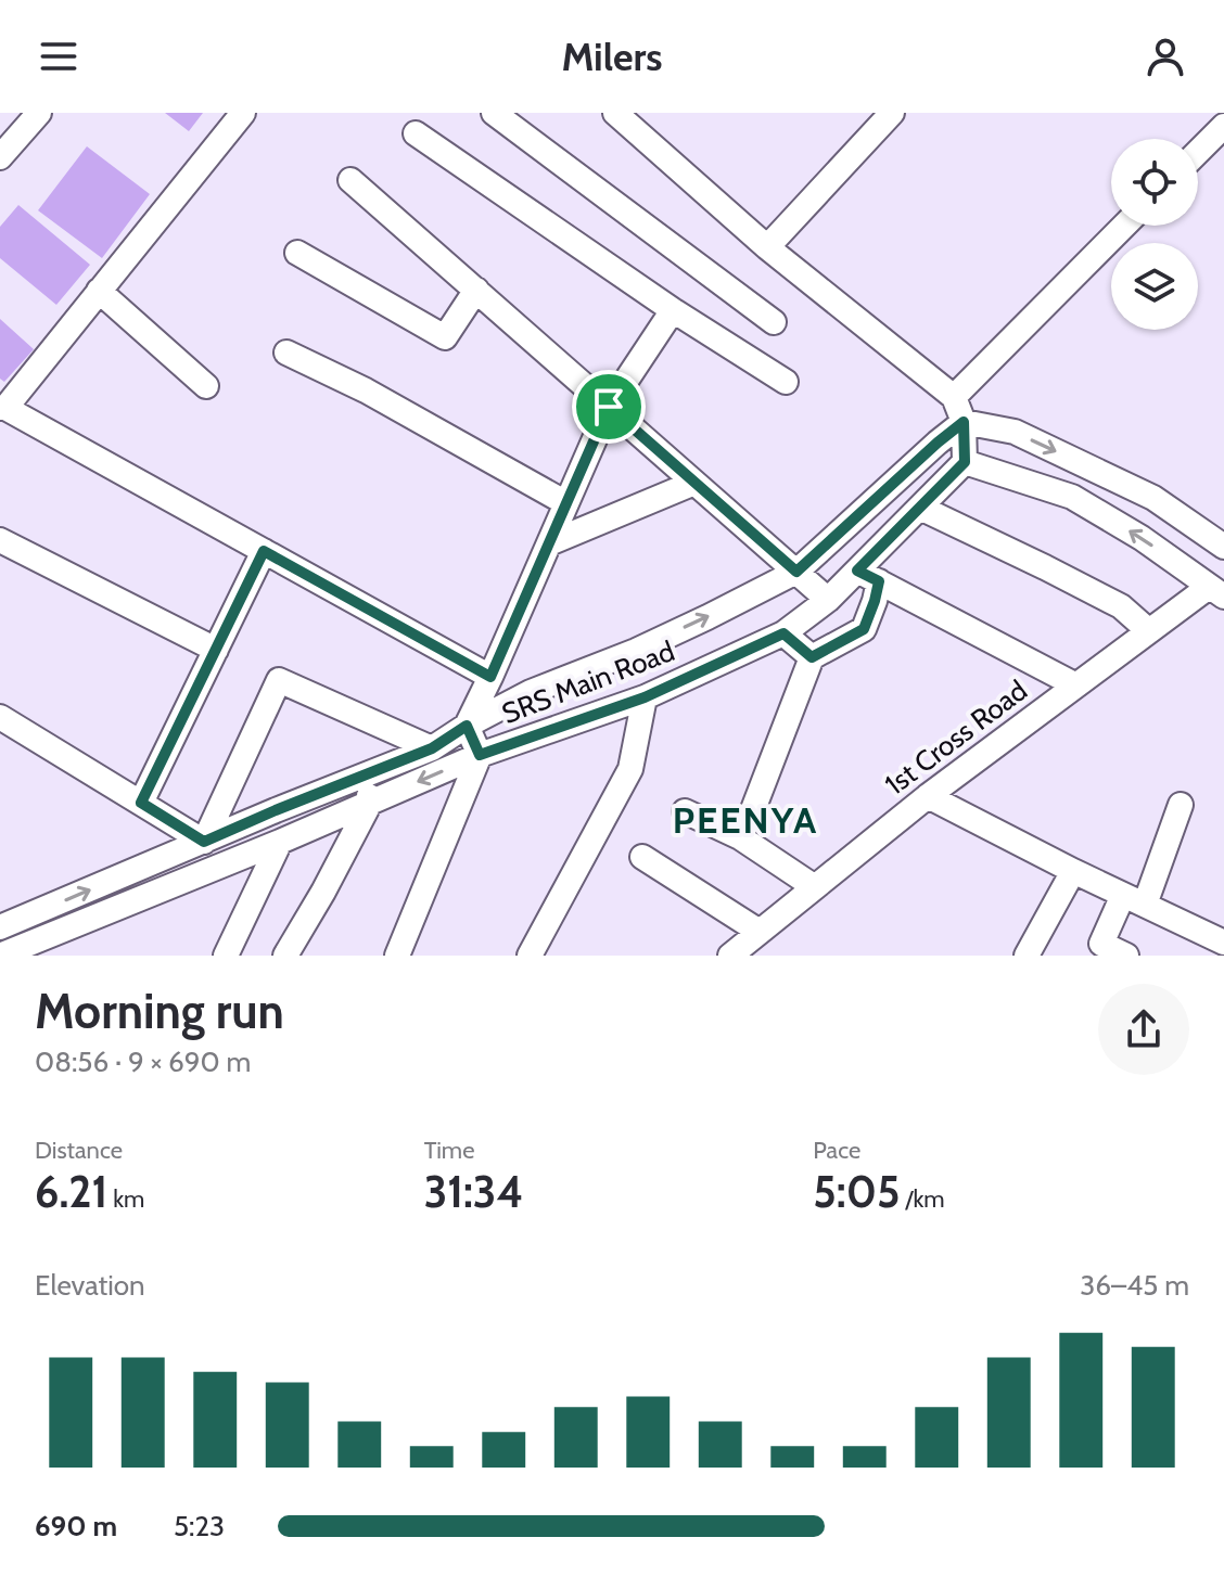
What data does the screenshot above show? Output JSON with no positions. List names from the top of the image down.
{
  "streets": {
    "street": ["SRS Main Road", "1st Cross Road"]
  },
  "districts": ["PEENYA"],
  "page": {
    "header": "Milers",
    "heading": ["Morning run", "08:56 · 9 × 690 m"],
    "stats": [
      ["Distance", "6.21 km"],
      ["Time", "31:34"],
      ["Pace", "5:05 /km"]
    ],
    "chart": ["Elevation", "36–45 m"],
    "list": [
      {
        "name": "690 m",
        "note": "5:23"
      }
    ]
  }
}
